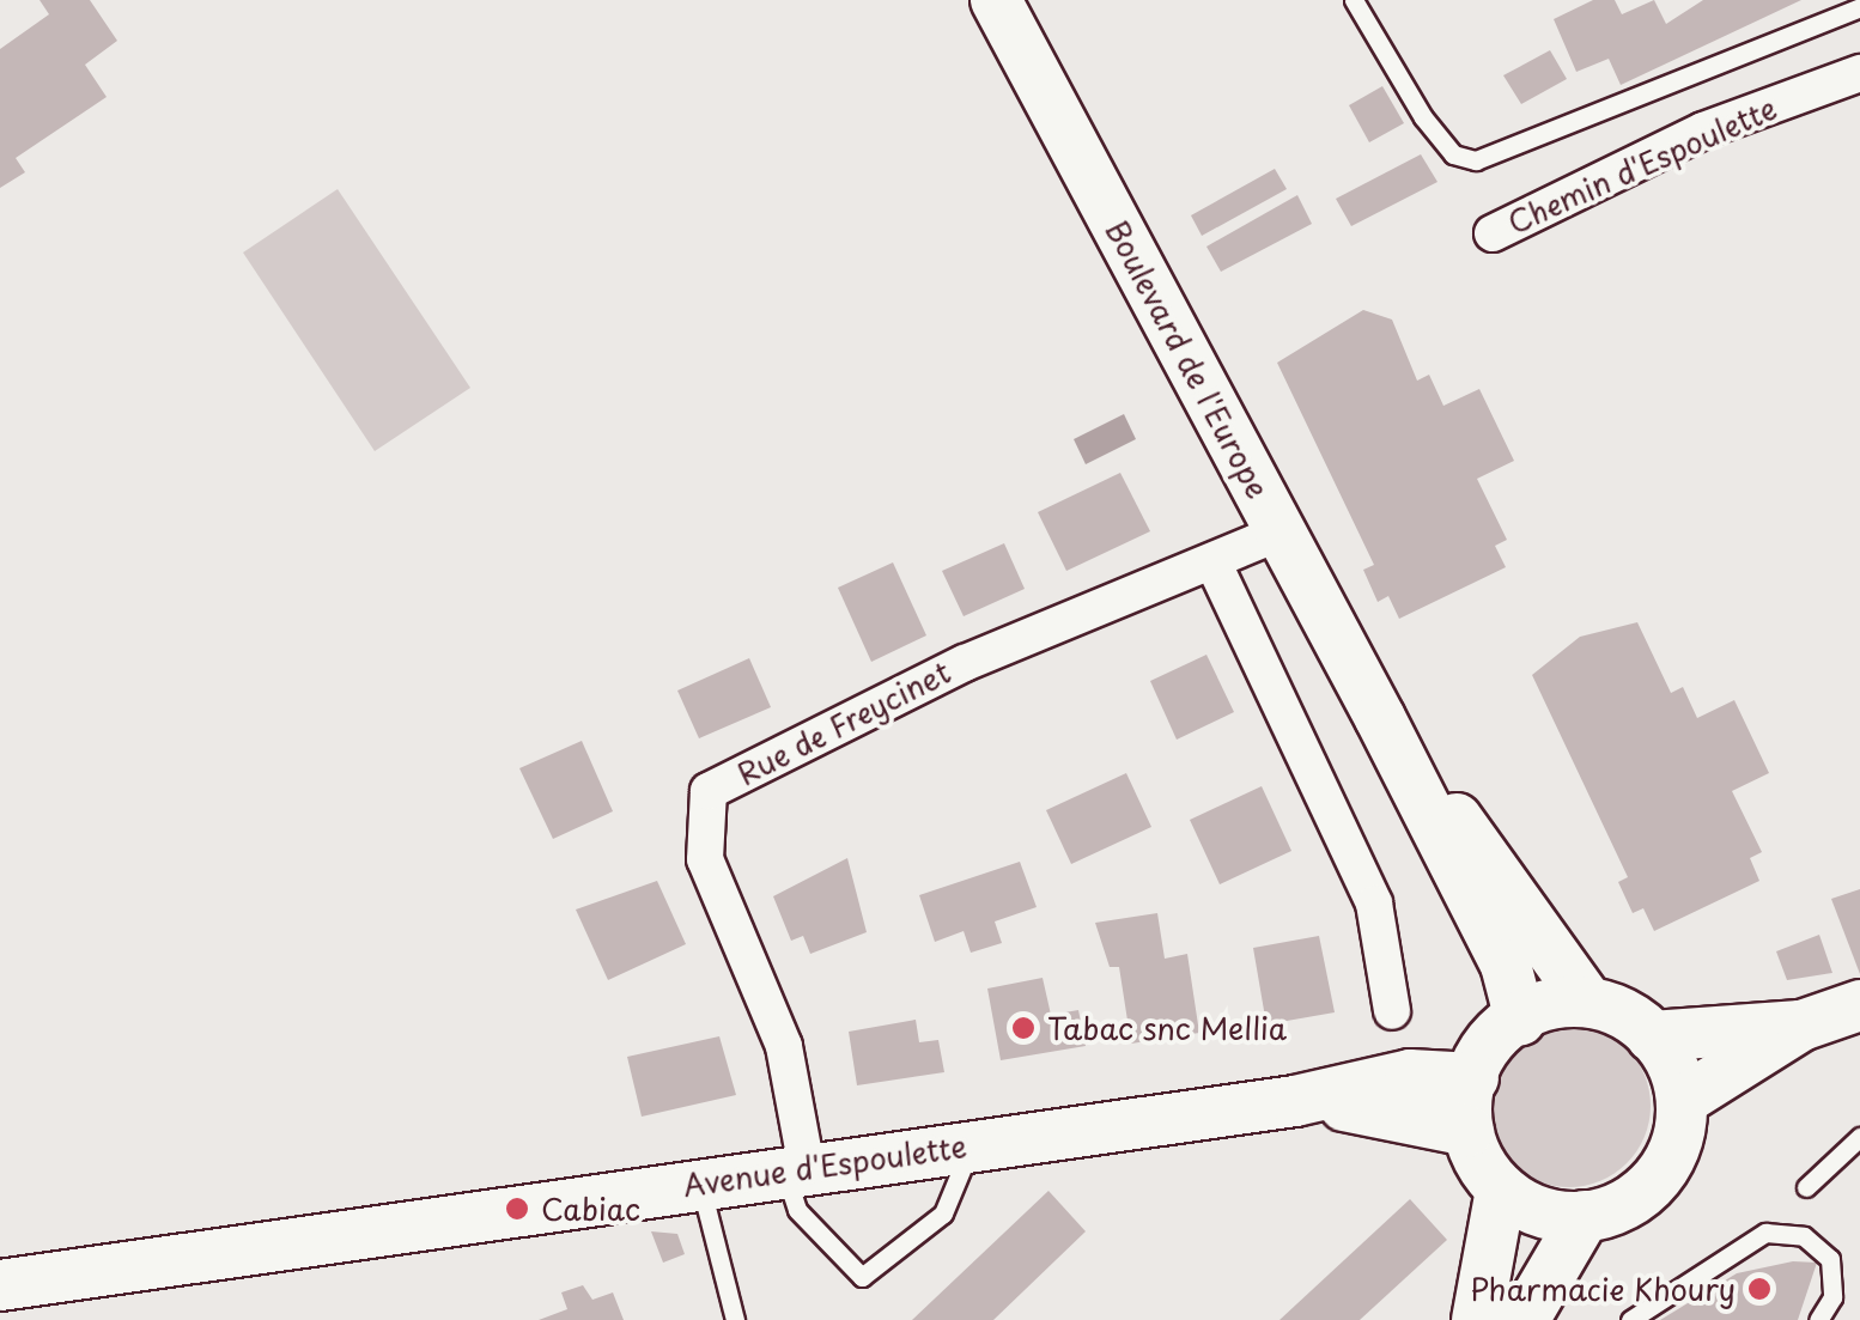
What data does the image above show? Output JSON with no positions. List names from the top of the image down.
{
  "streets": {
    "main road": ["Boulevard de l'Europe", "Avenue d'Espoulette"],
    "street": ["Chemin d'Espoulette", "Rue de Freycinet"]
  },
  "crossings": [
    ["Boulevard de l'Europe", "Rue de Freycinet"],
    ["Boulevard de l'Europe", "Avenue d'Espoulette"],
    ["Rue de Freycinet", "Avenue d'Espoulette"]
  ],
  "places": ["Tabac snc Mellia", "Cabiac", "Pharmacie Khoury"]
}
